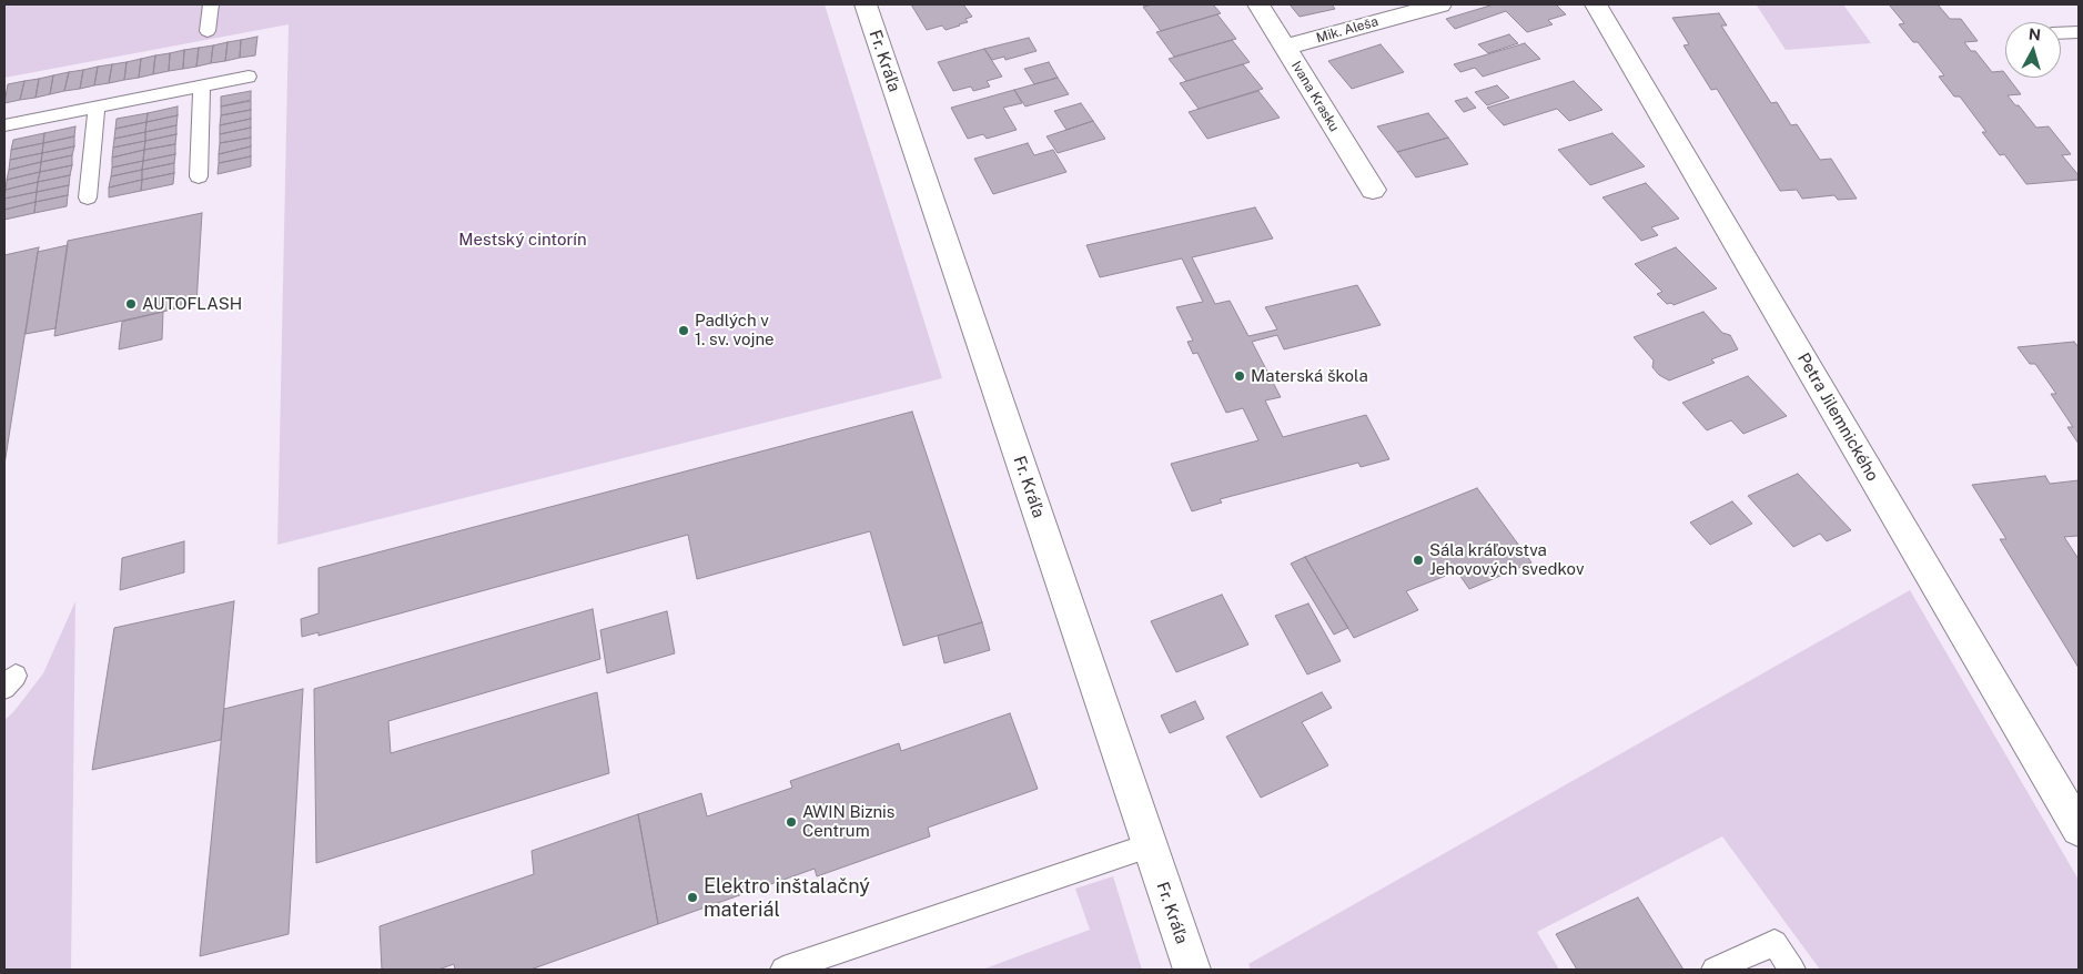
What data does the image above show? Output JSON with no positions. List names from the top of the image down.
{
  "streets": {
    "street": [
      "Mik. Aleša",
      "Fr. Kráľa",
      "Ivana Krasku",
      "Petra Jilemnického"
    ]
  },
  "crossings": [
    ["Mik. Aleša", "Ivana Krasku"]
  ],
  "parks": ["Mestský cintorín"],
  "places": [
    "AUTOFLASH",
    "Padlých v 1. sv. vojne",
    "Materská škola",
    "Sála kráľovstva Jehovových svedkov",
    "AWIN Biznis Centrum",
    "Elektro inštalačný materiál"
  ],
  "north": "top"
}
